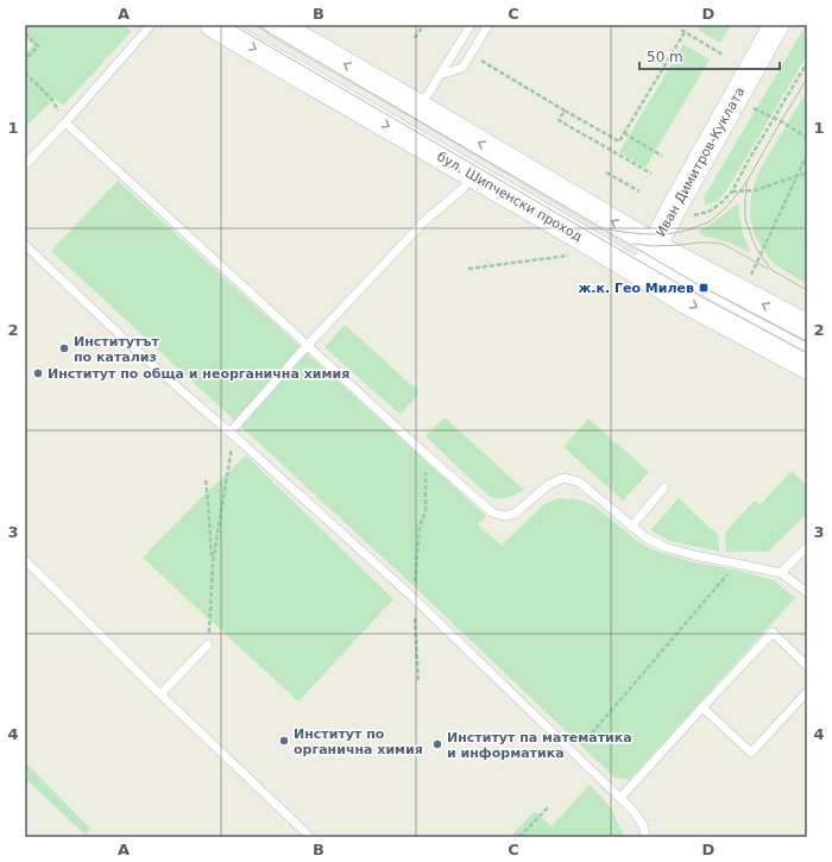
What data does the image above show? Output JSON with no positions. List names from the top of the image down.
{
  "streets": {
    "main road": ["Иван Димитров-Куклата", "бул. Шипченски проход"]
  },
  "crossings": [
    ["Иван Димитров-Куклата", "бул. Шипченски проход"]
  ],
  "places": {
    "transit": ["ж.к. Гео Милев"],
    "other": [
      "Институтът по катализ",
      "Институт по обща и неорганична химия",
      "Институт по органична химия",
      "Институт па математика и информатика"
    ]
  },
  "scale_bar": "50 m",
  "grid": {
    "columns": [
      "A",
      "B",
      "C",
      "D"
    ],
    "rows": [
      "1",
      "2",
      "3",
      "4"
    ]
  }
}
